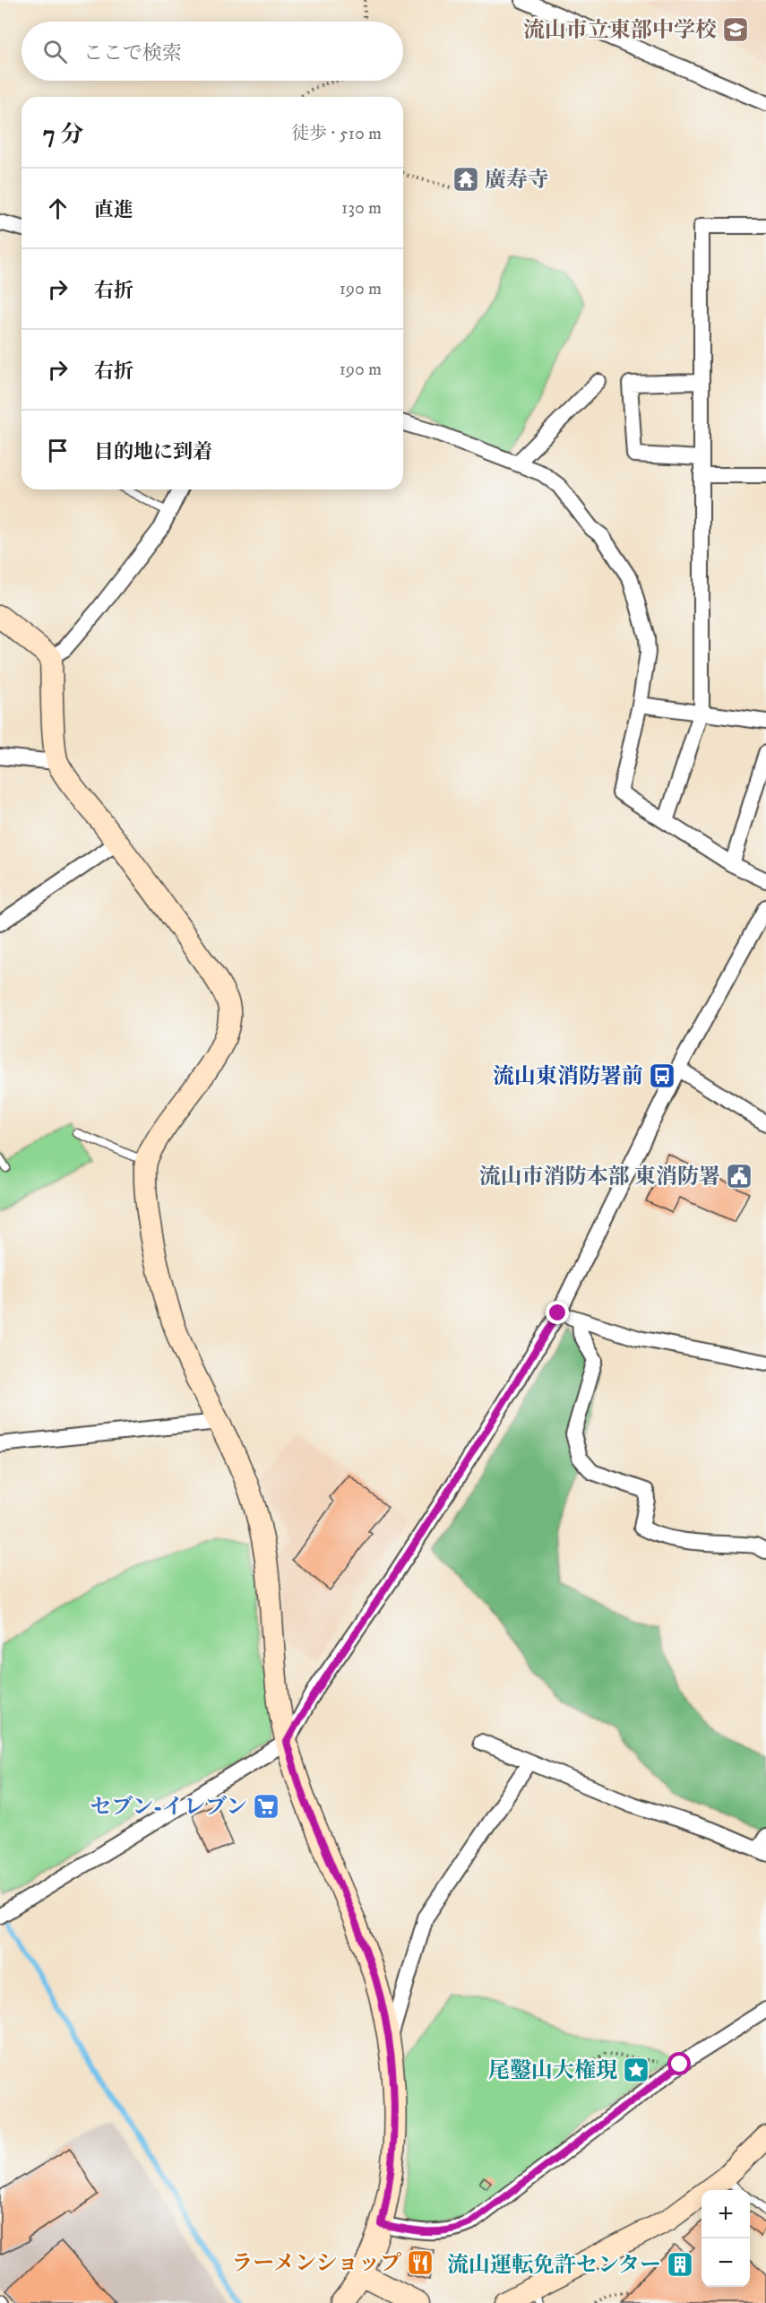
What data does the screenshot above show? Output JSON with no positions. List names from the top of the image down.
{
  "places": {
    "school or university": ["流山市立東部中学校"],
    "temple": ["廣寿寺"],
    "bus stop": ["流山東消防署前"],
    "public building": ["流山市消防本部 東消防署"],
    "supermarket": ["セブン-イレブン"],
    "place": ["尾鑿山大権現"],
    "restaurant": ["ラーメンショップ"],
    "building": ["流山運転免許センター"]
  },
  "page": {
    "search": "ここで検索",
    "heading": ["7 分", "徒歩 · 510 m"],
    "list": [
      ["直進", "130 m"],
      ["右折", "190 m"],
      ["右折", "190 m"],
      "目的地に到着"
    ],
    "map_buttons": ["+", "−"]
  }
}
